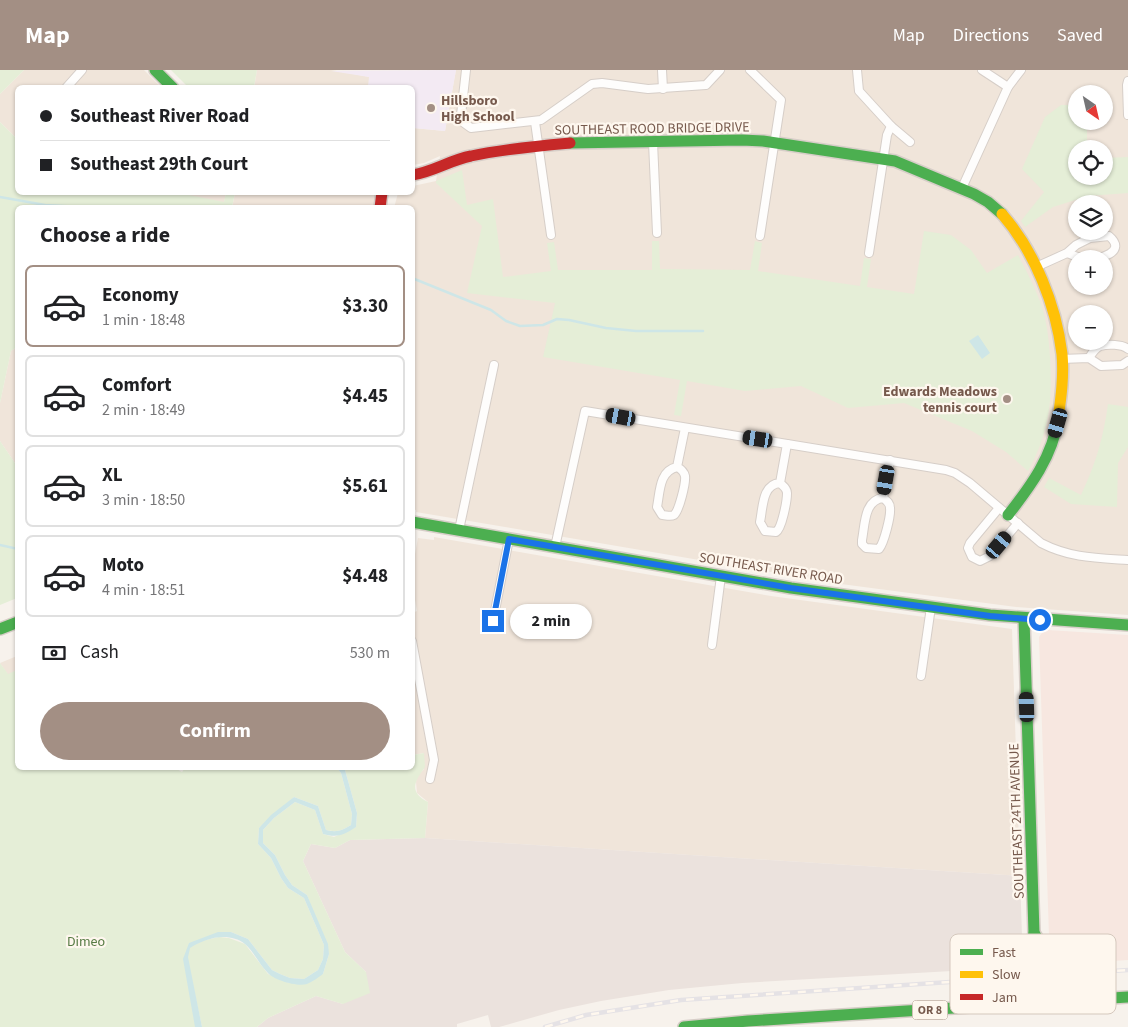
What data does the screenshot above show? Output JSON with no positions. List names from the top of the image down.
{
  "streets": {
    "street": [
      "SOUTHEAST ROOD BRIDGE DRIVE",
      "SOUTHEAST RIVER ROAD",
      "SOUTHEAST 24TH AVENUE",
      "OR 8"
    ]
  },
  "crossings": [
    ["SOUTHEAST RIVER ROAD", "SOUTHEAST 24TH AVENUE"]
  ],
  "parks": ["Dimeo"],
  "places": ["Hillsboro High School", "Edwards Meadows tennis court"],
  "legend": ["Fast", "Slow", "Jam"],
  "north": "bottom right",
  "page": {
    "header": "Map",
    "nav": ["Map", "Directions", "Saved"],
    "map_buttons": ["+", "−"],
    "banner": ["Southeast River Road", "Southeast 29th Court"],
    "heading": "Choose a ride",
    "list": [
      {
        "name": "Economy",
        "note": "1 min · 18:48",
        "value": "$3.30"
      },
      {
        "name": "Comfort",
        "note": "2 min · 18:49",
        "value": "$4.45"
      },
      {
        "name": "XL",
        "note": "3 min · 18:50",
        "value": "$5.61"
      },
      {
        "name": "Moto",
        "note": "4 min · 18:51",
        "value": "$4.48"
      }
    ],
    "bubble": "2 min",
    "pay": ["Cash", "530 m"],
    "buttons": "Confirm"
  }
}
